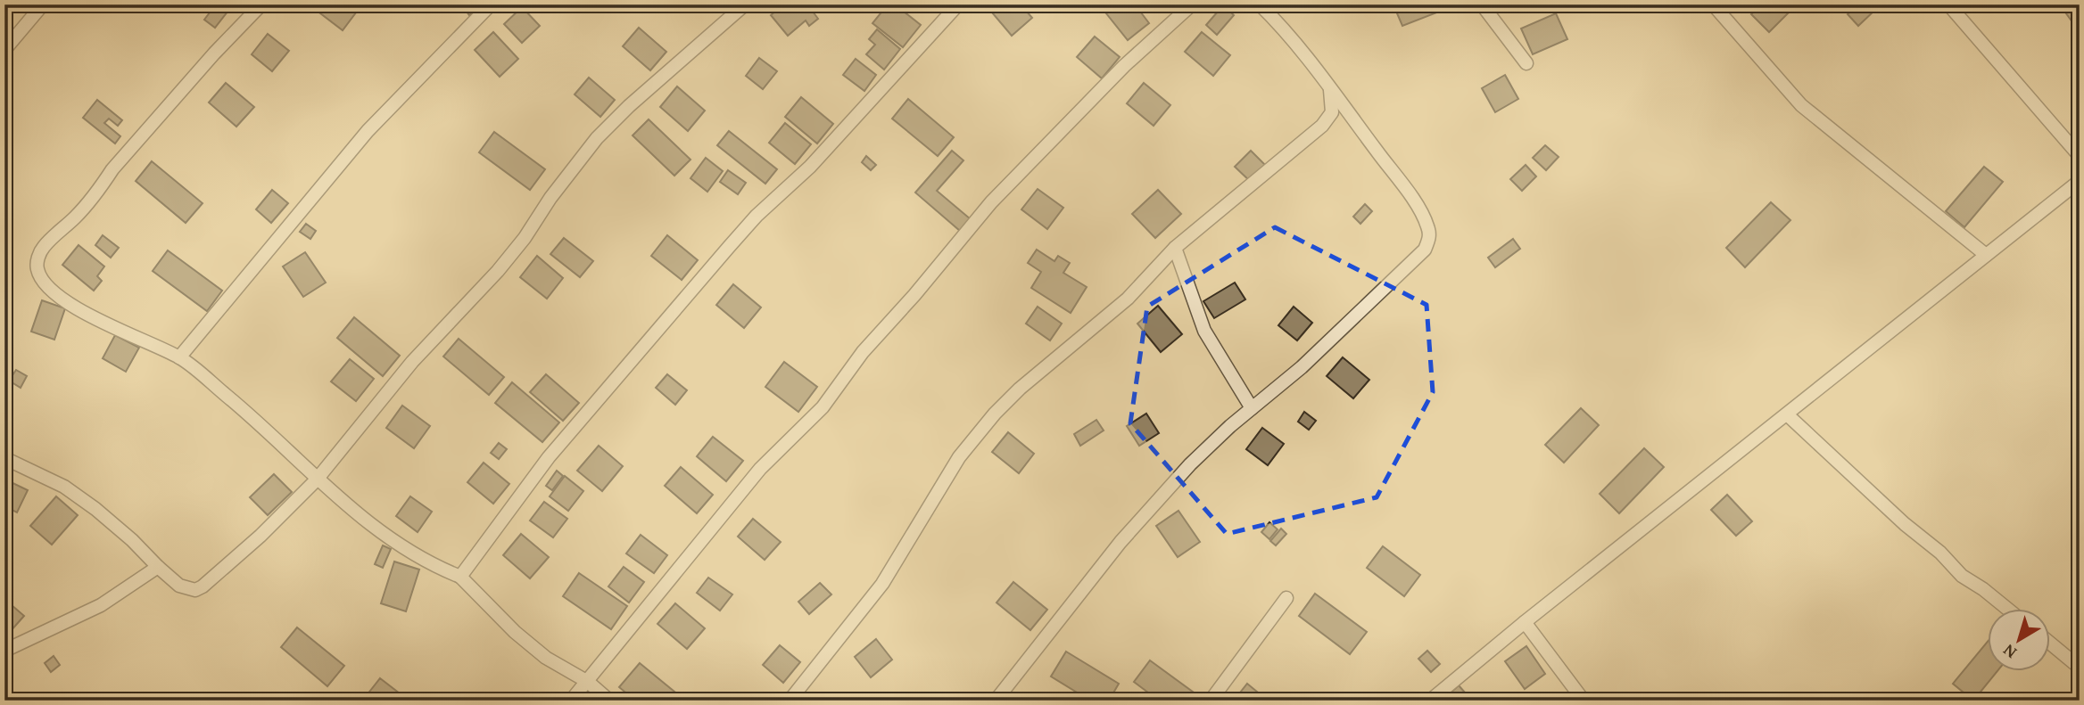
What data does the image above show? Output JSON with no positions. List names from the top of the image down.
{
  "north": "bottom left"
}
